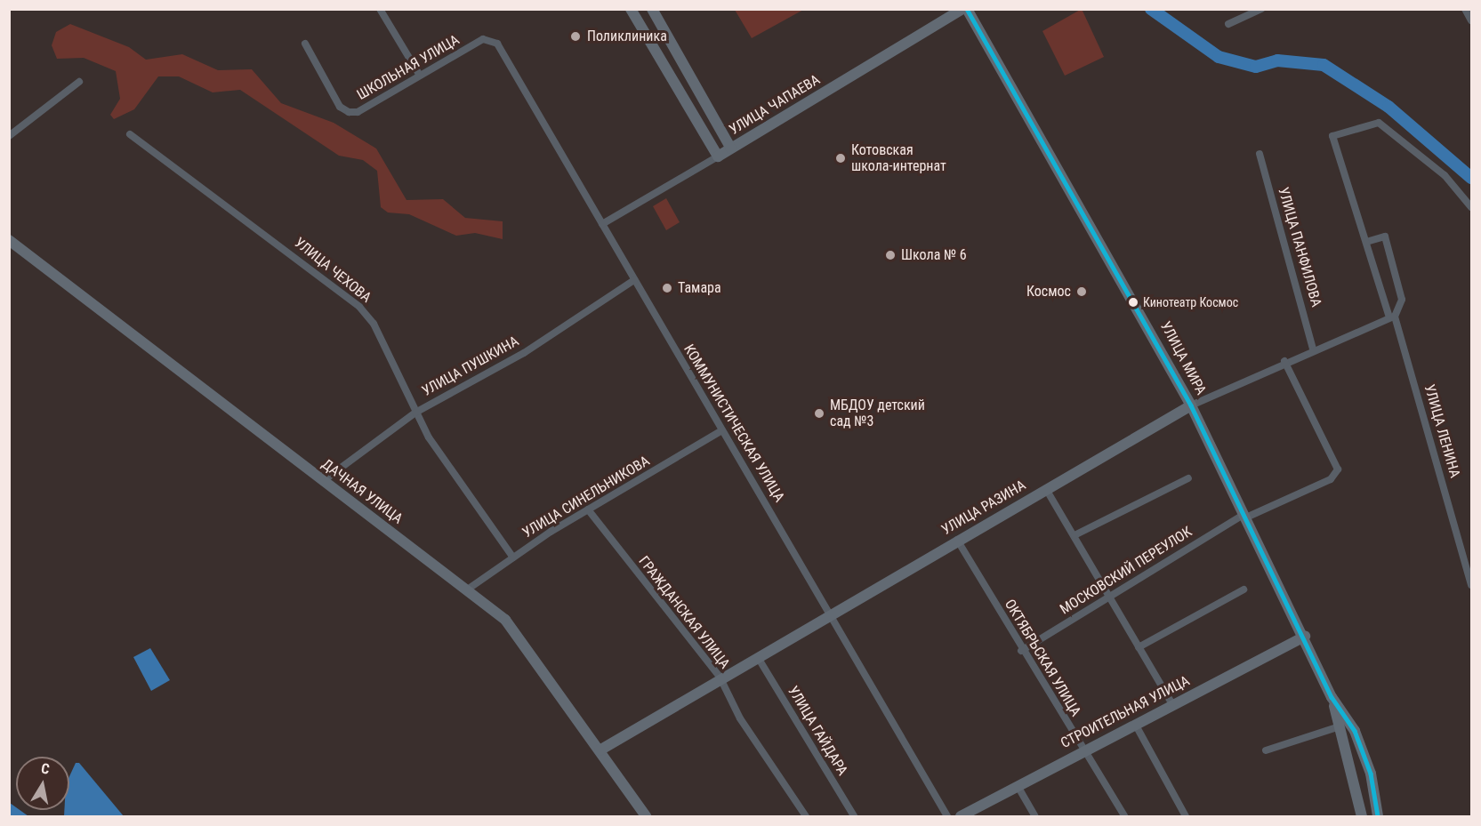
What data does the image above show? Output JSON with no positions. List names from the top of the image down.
{
  "streets": {
    "street": [
      "ШКОЛЬНАЯ УЛИЦА",
      "УЛИЦА ЧАПАЕВА",
      "УЛИЦА ПАНФИЛОВА",
      "УЛИЦА ЧЕХОВА",
      "УЛИЦА МИРА",
      "УЛИЦА ПУШКИНА",
      "КОММУНИСТИЧЕСКАЯ УЛИЦА",
      "УЛИЦА ЛЕНИНА",
      "ДАЧНАЯ УЛИЦА",
      "УЛИЦА СИНЕЛЬНИКОВА",
      "УЛИЦА РАЗИНА",
      "МОСКОВСКИЙ ПЕРЕУЛОК",
      "ГРАЖДАНСКАЯ УЛИЦА",
      "ОКТЯБРЬСКАЯ УЛИЦА",
      "СТРОИТЕЛЬНАЯ УЛИЦА",
      "УЛИЦА ГАЙДАРА"
    ]
  },
  "crossings": [
    ["ШКОЛЬНАЯ УЛИЦА", "КОММУНИСТИЧЕСКАЯ УЛИЦА"],
    ["УЛИЦА ЧАПАЕВА", "КОММУНИСТИЧЕСКАЯ УЛИЦА"],
    ["УЛИЦА ПАНФИЛОВА", "УЛИЦА РАЗИНА"],
    ["УЛИЦА ЧЕХОВА", "УЛИЦА ПУШКИНА"],
    ["УЛИЦА ЧЕХОВА", "УЛИЦА СИНЕЛЬНИКОВА"],
    ["УЛИЦА МИРА", "УЛИЦА РАЗИНА"],
    ["УЛИЦА МИРА", "МОСКОВСКИЙ ПЕРЕУЛОК"],
    ["УЛИЦА МИРА", "СТРОИТЕЛЬНАЯ УЛИЦА"],
    ["УЛИЦА ПУШКИНА", "КОММУНИСТИЧЕСКАЯ УЛИЦА"],
    ["УЛИЦА ПУШКИНА", "ДАЧНАЯ УЛИЦА"],
    ["КОММУНИСТИЧЕСКАЯ УЛИЦА", "УЛИЦА СИНЕЛЬНИКОВА"],
    ["КОММУНИСТИЧЕСКАЯ УЛИЦА", "УЛИЦА РАЗИНА"],
    ["УЛИЦА ЛЕНИНА", "УЛИЦА РАЗИНА"],
    ["ДАЧНАЯ УЛИЦА", "УЛИЦА СИНЕЛЬНИКОВА"],
    ["ДАЧНАЯ УЛИЦА", "УЛИЦА РАЗИНА"],
    ["УЛИЦА СИНЕЛЬНИКОВА", "ГРАЖДАНСКАЯ УЛИЦА"],
    ["УЛИЦА РАЗИНА", "МОСКОВСКИЙ ПЕРЕУЛОК"],
    ["УЛИЦА РАЗИНА", "ГРАЖДАНСКАЯ УЛИЦА"],
    ["УЛИЦА РАЗИНА", "ОКТЯБРЬСКАЯ УЛИЦА"],
    ["УЛИЦА РАЗИНА", "УЛИЦА ГАЙДАРА"],
    ["МОСКОВСКИЙ ПЕРЕУЛОК", "ОКТЯБРЬСКАЯ УЛИЦА"],
    ["ОКТЯБРЬСКАЯ УЛИЦА", "СТРОИТЕЛЬНАЯ УЛИЦА"]
  ],
  "places": [
    "Поликлиника",
    "Котовская школа-интернат",
    "Школа № 6",
    "Тамара",
    "Космос",
    "Кинотеатр Космос",
    "МБДОУ детский сад №3"
  ],
  "north": "top"
}
